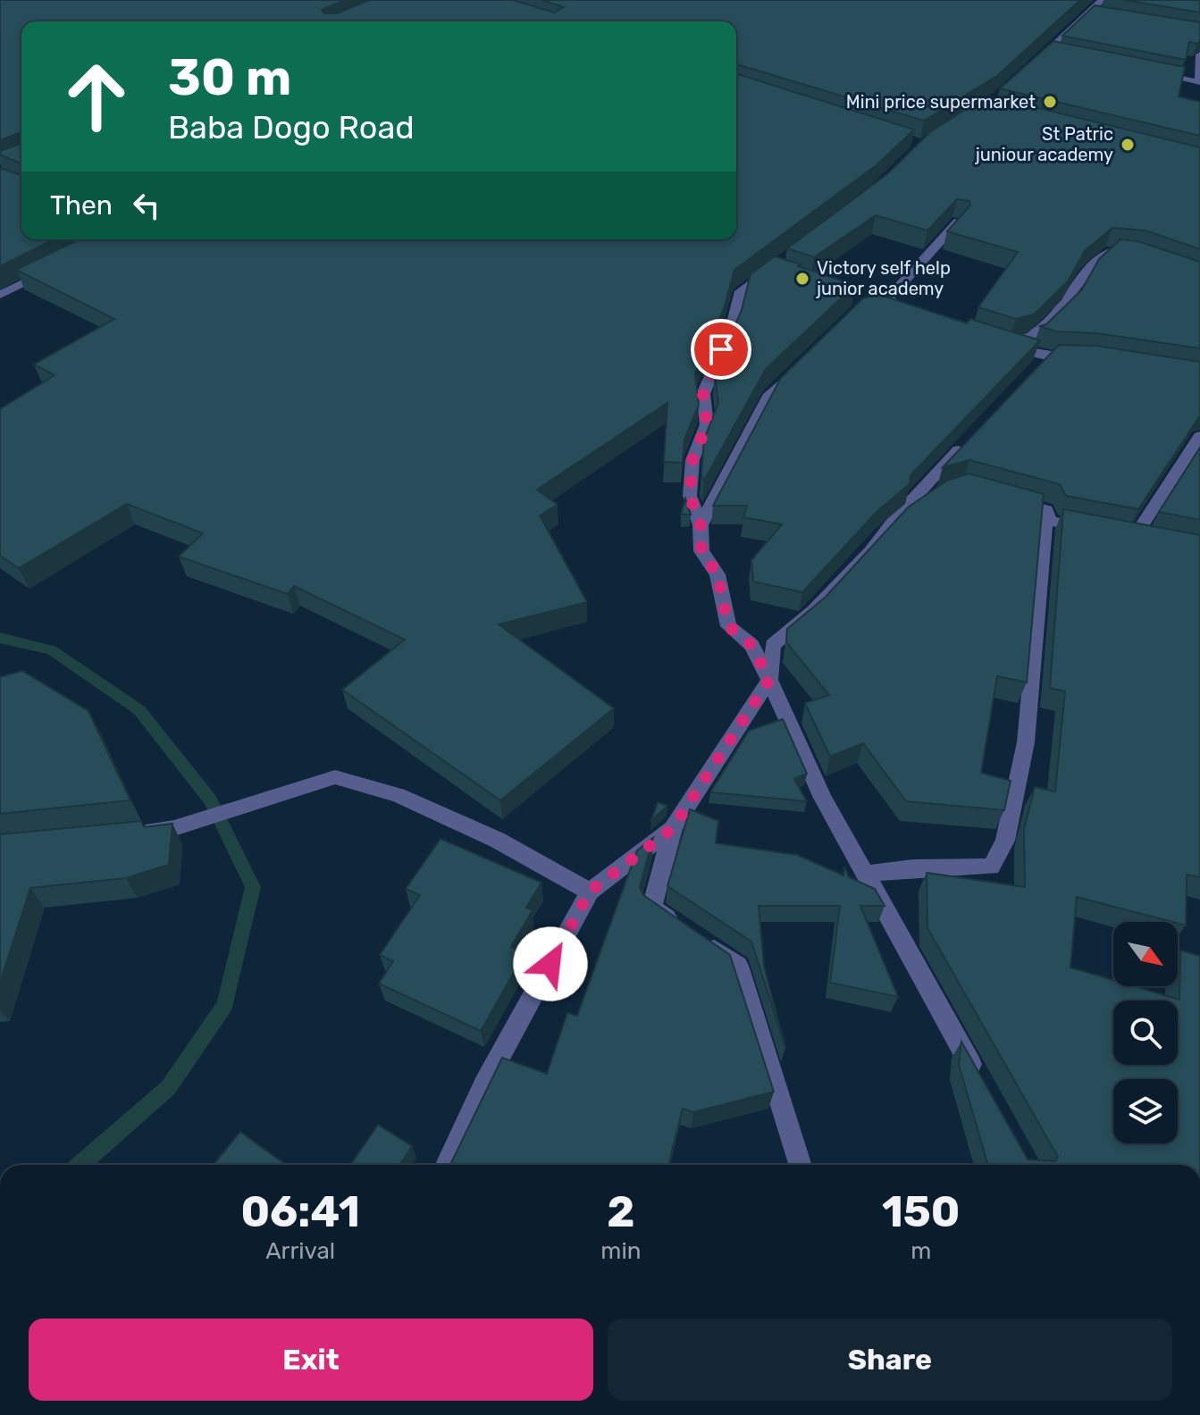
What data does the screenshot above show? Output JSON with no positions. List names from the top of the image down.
{
  "places": ["Mini price supermarket", "St Patric juniour academy", "Victory self help junior academy"],
  "north": "bottom right",
  "page": {
    "turn": ["30 m", "Baba Dogo Road"],
    "then": "Then",
    "eta": [
      "06:41",
      "Arrival",
      "2",
      "min",
      "150",
      "m"
    ],
    "buttons": ["Exit", "Share"]
  }
}
